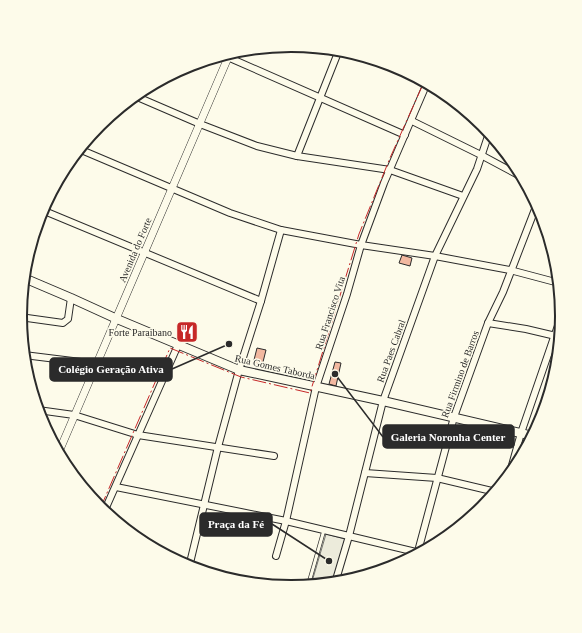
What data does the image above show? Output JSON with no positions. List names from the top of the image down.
{
  "streets": {
    "main road": ["Rua Gomes Taborda"],
    "street": [
      "Avenida do Forte",
      "Rua Francisco Vita",
      "Rua Paes Cabral",
      "Rua Firmino de Barros"
    ]
  },
  "crossings": [
    ["Avenida do Forte", "Rua Gomes Taborda"],
    ["Rua Francisco Vita", "Rua Gomes Taborda"],
    ["Rua Paes Cabral", "Rua Gomes Taborda"],
    ["Rua Gomes Taborda", "Rua Firmino de Barros"]
  ],
  "places": {
    "restaurant": ["Forte Paraibano"],
    "other": ["Colégio Geração Ativa", "Galeria Noronha Center", "Praça da Fé"]
  }
}
